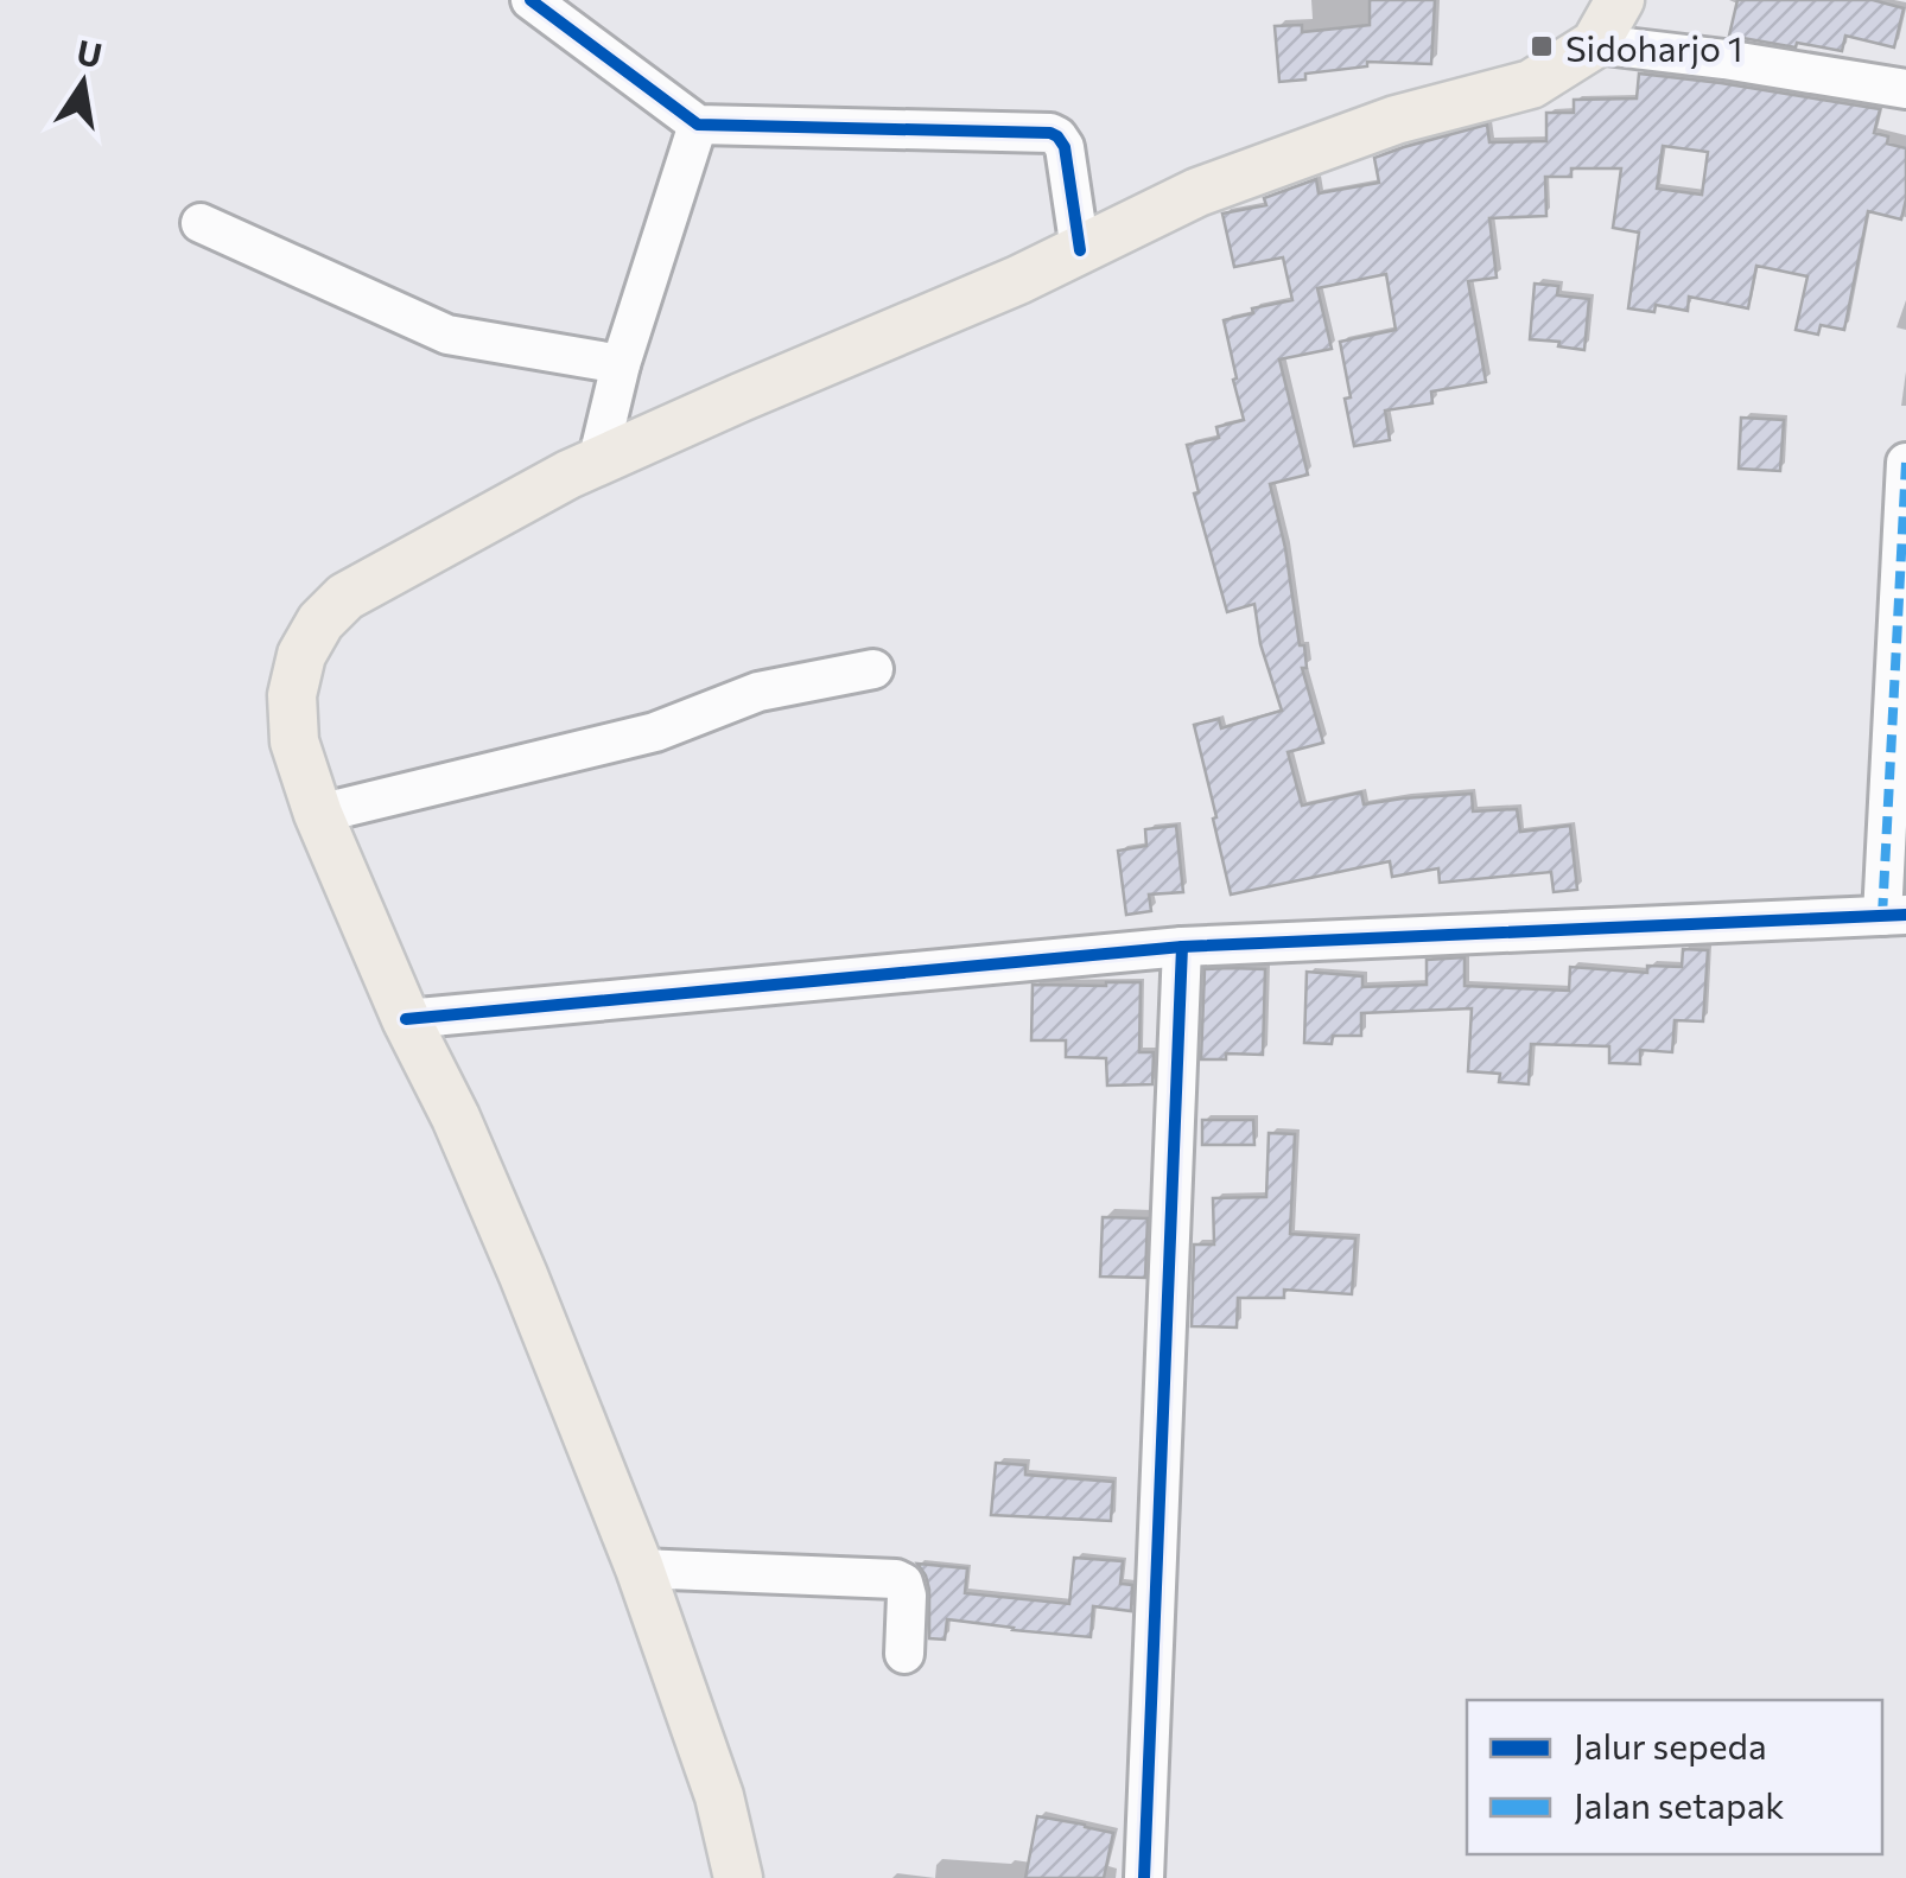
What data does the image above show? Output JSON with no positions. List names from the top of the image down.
{
  "places": {
    "transit": ["Sidoharjo 1"]
  },
  "legend": ["Jalur sepeda", "Jalan setapak"],
  "north": "top"
}
